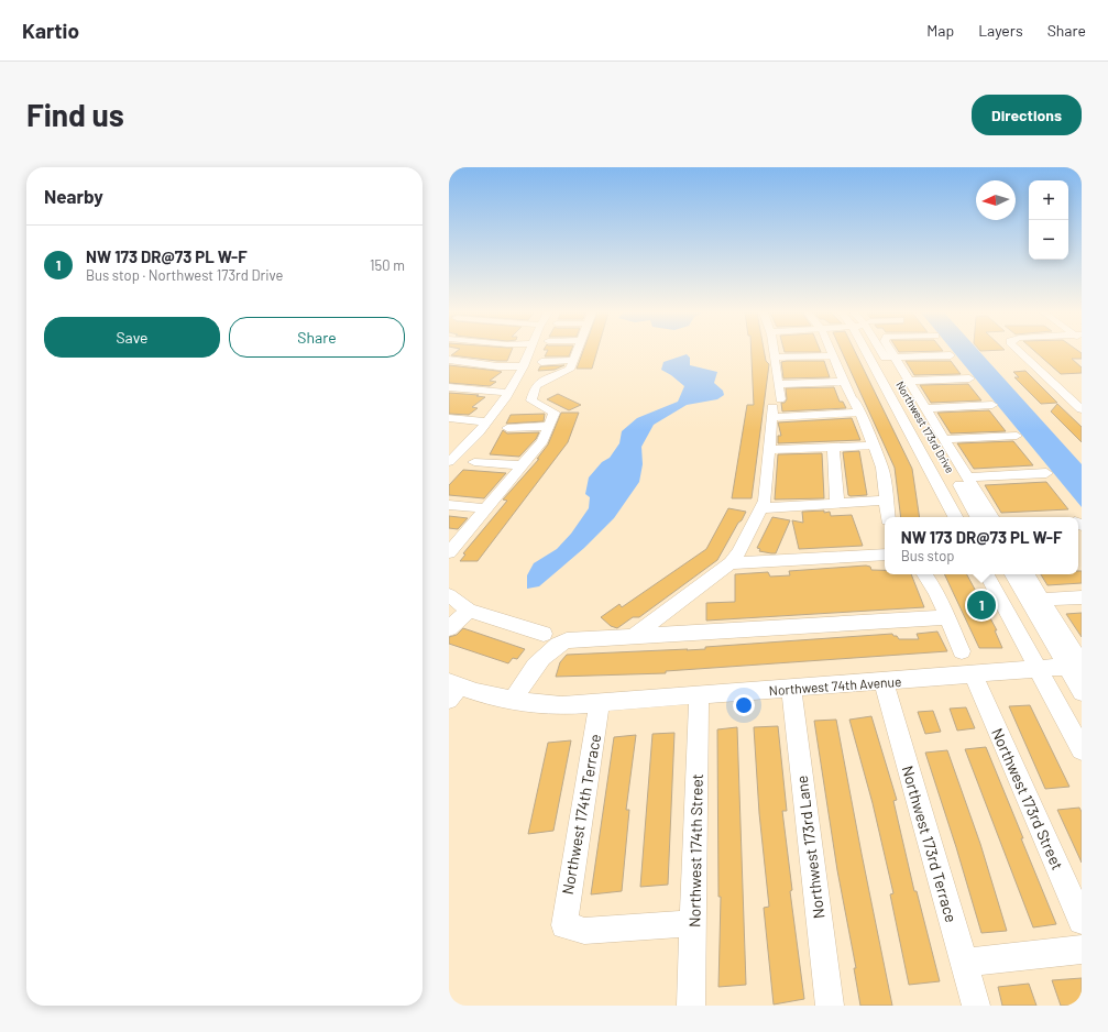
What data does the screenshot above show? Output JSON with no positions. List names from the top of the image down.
{
  "streets": {
    "street": [
      "Northwest 173rd Drive",
      "Northwest 74th Avenue",
      "Northwest 173rd Street",
      "Northwest 174th Terrace",
      "Northwest 173rd Terrace",
      "Northwest 173rd Lane",
      "Northwest 174th Street"
    ]
  },
  "crossings": [
    ["Northwest 74th Avenue", "Northwest 173rd Street"],
    ["Northwest 74th Avenue", "Northwest 174th Terrace"],
    ["Northwest 74th Avenue", "Northwest 173rd Terrace"],
    ["Northwest 74th Avenue", "Northwest 173rd Lane"],
    ["Northwest 74th Avenue", "Northwest 174th Street"],
    ["Northwest 174th Terrace", "Northwest 174th Street"]
  ],
  "north": "left",
  "page": {
    "header": "Kartio",
    "nav": ["Map", "Layers", "Share"],
    "buttons": [
      "Directions",
      ["Save", "Share"]
    ],
    "title": "Find us",
    "heading": "Nearby",
    "map_buttons": ["+", "−"],
    "list": [
      {
        "mark": "1",
        "name": "NW 173 DR@73 PL W-F",
        "note": "Bus stop · Northwest 173rd Drive",
        "value": "150 m"
      }
    ],
    "popup": ["NW 173 DR@73 PL W-F", "Bus stop"],
    "pins": "1"
  }
}
